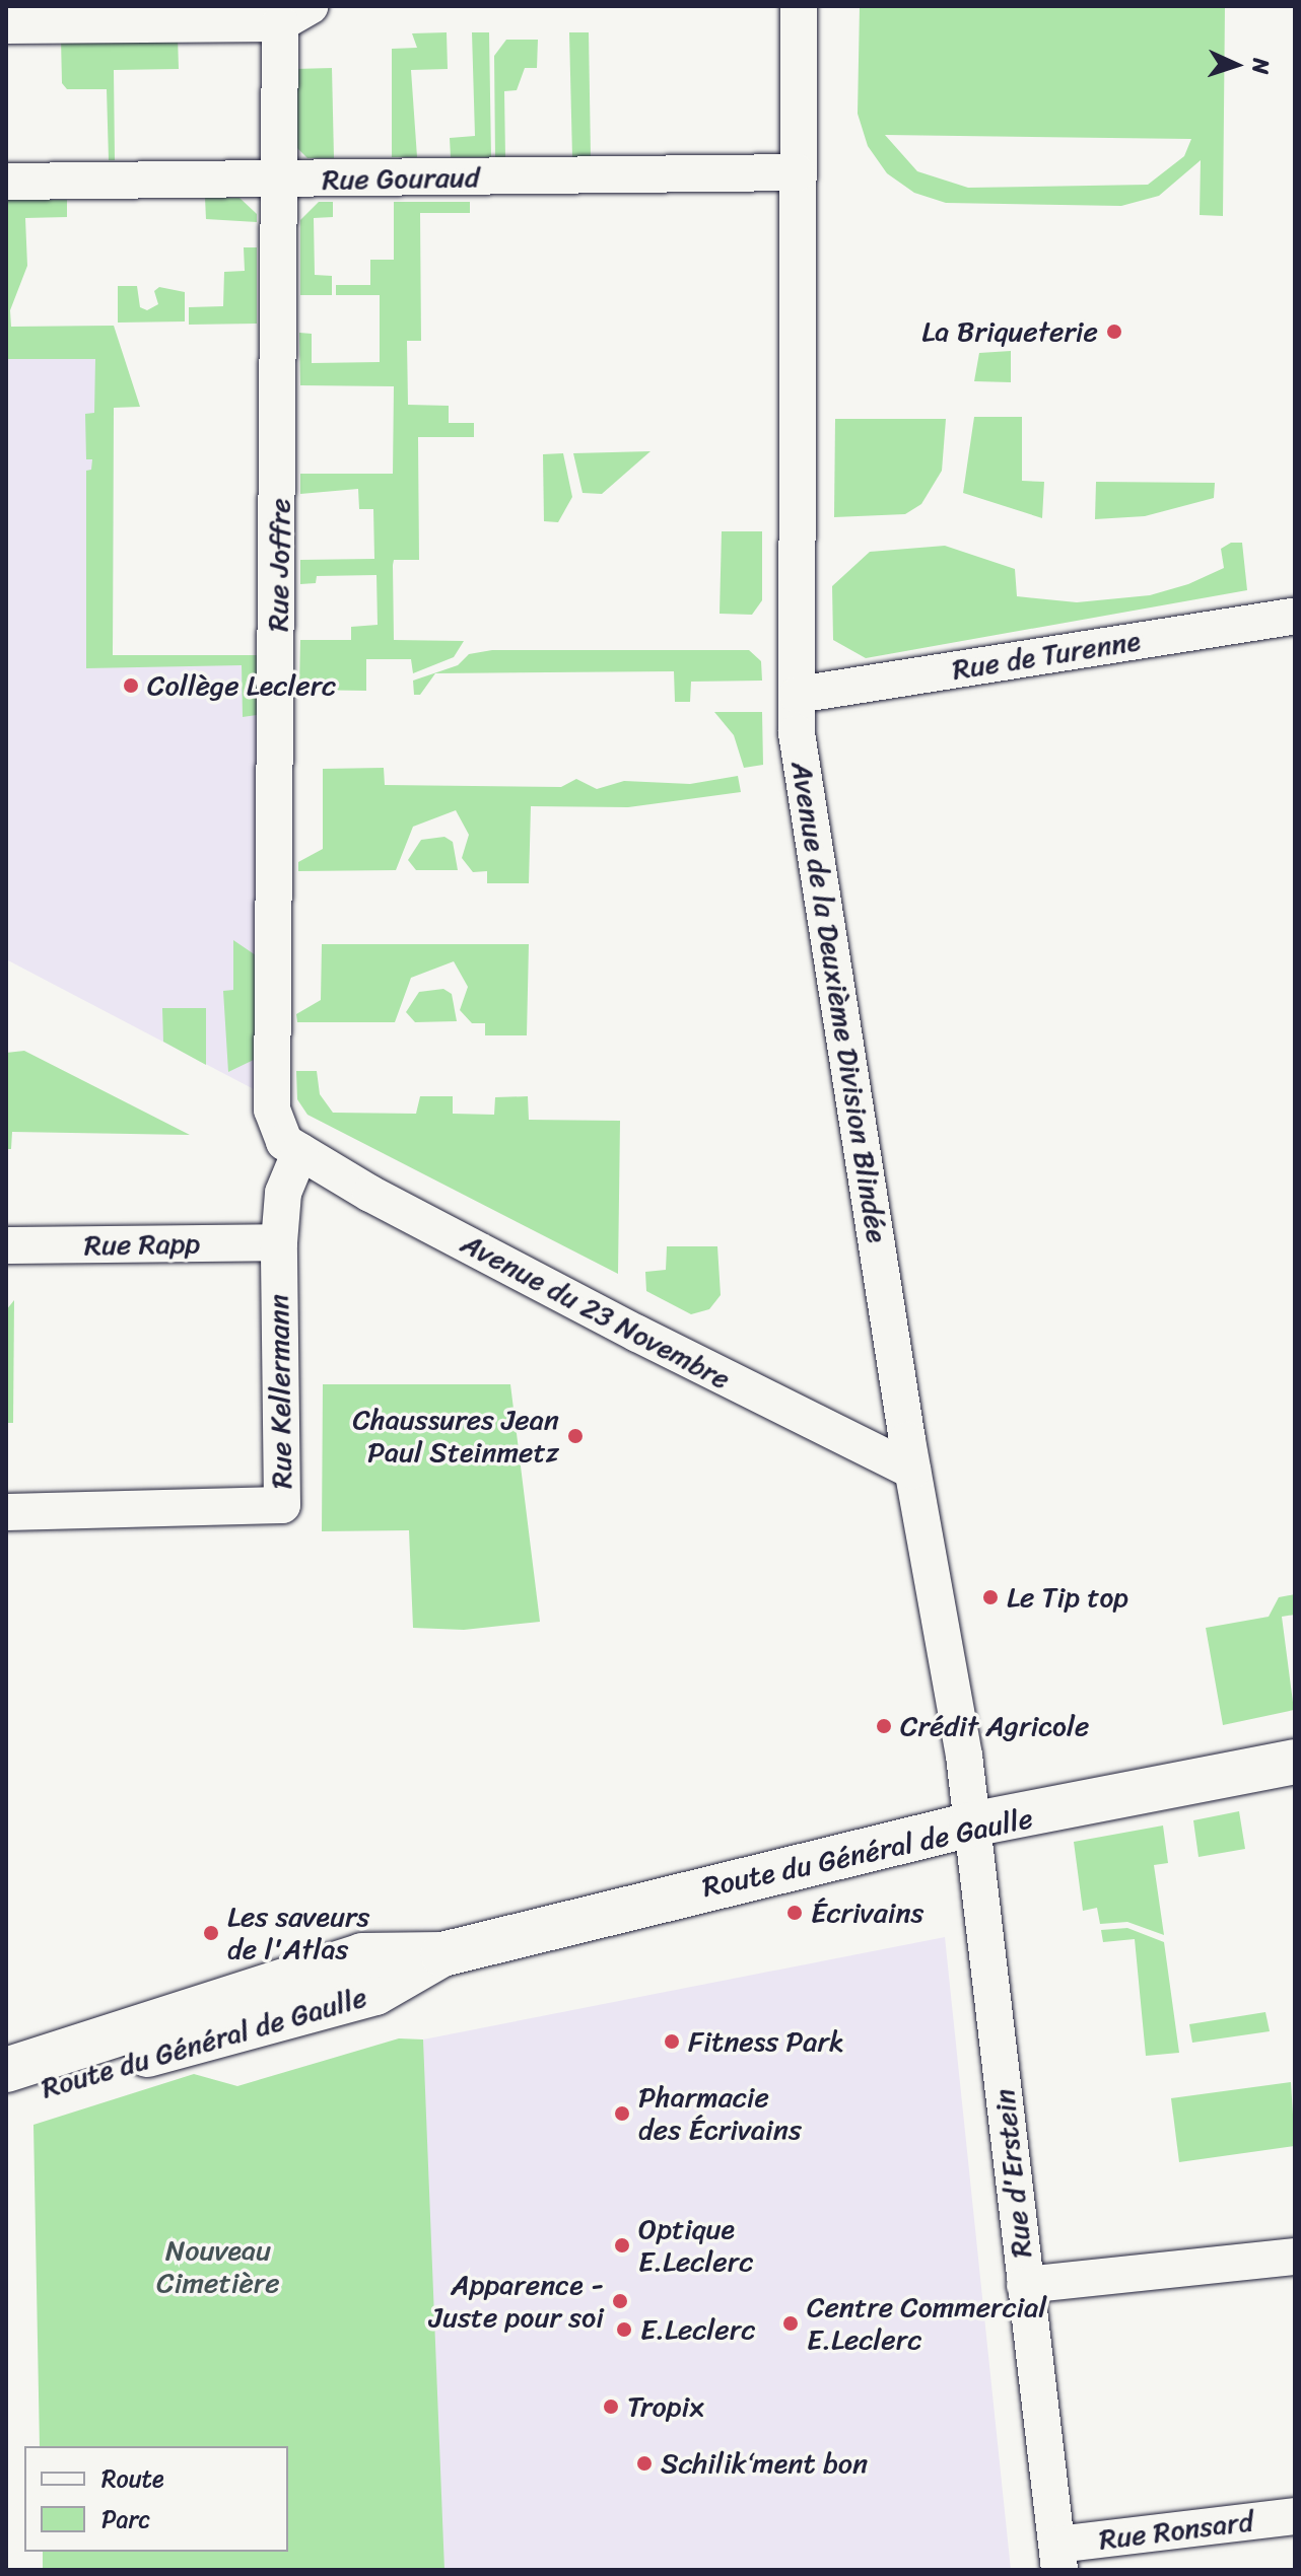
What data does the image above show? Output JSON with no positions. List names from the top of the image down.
{
  "streets": {
    "main road": ["Route du Général de Gaulle"],
    "street": [
      "Rue Gouraud",
      "Rue Joffre",
      "Rue de Turenne",
      "Avenue de la Deuxième Division Blindée",
      "Rue Rapp",
      "Avenue du 23 Novembre",
      "Rue Kellermann",
      "Rue d'Erstein",
      "Rue Ronsard"
    ]
  },
  "crossings": [
    ["Rue Gouraud", "Rue Joffre"],
    ["Rue Gouraud", "Avenue de la Deuxième Division Blindée"],
    ["Rue Joffre", "Avenue du 23 Novembre"],
    ["Rue Joffre", "Rue Kellermann"],
    ["Rue de Turenne", "Avenue de la Deuxième Division Blindée"],
    ["Avenue de la Deuxième Division Blindée", "Avenue du 23 Novembre"],
    ["Avenue de la Deuxième Division Blindée", "Route du Général de Gaulle"],
    ["Avenue de la Deuxième Division Blindée", "Rue d'Erstein"],
    ["Rue Rapp", "Rue Kellermann"],
    ["Avenue du 23 Novembre", "Rue Kellermann"],
    ["Route du Général de Gaulle", "Rue d'Erstein"],
    ["Rue d'Erstein", "Rue Ronsard"]
  ],
  "parks": ["Nouveau Cimetière"],
  "places": [
    "La Briqueterie",
    "Collège Leclerc",
    "Chaussures Jean Paul Steinmetz",
    "Le Tip top",
    "Crédit Agricole",
    "Écrivains",
    "Les saveurs de l'Atlas",
    "Fitness Park",
    "Pharmacie des Écrivains",
    "Optique E.Leclerc",
    "Apparence - Juste pour soi",
    "Centre Commercial E.Leclerc",
    "E.Leclerc",
    "Tropix",
    "Schilik‘ment bon"
  ],
  "legend": ["Route", "Parc"],
  "north": "right"
}
